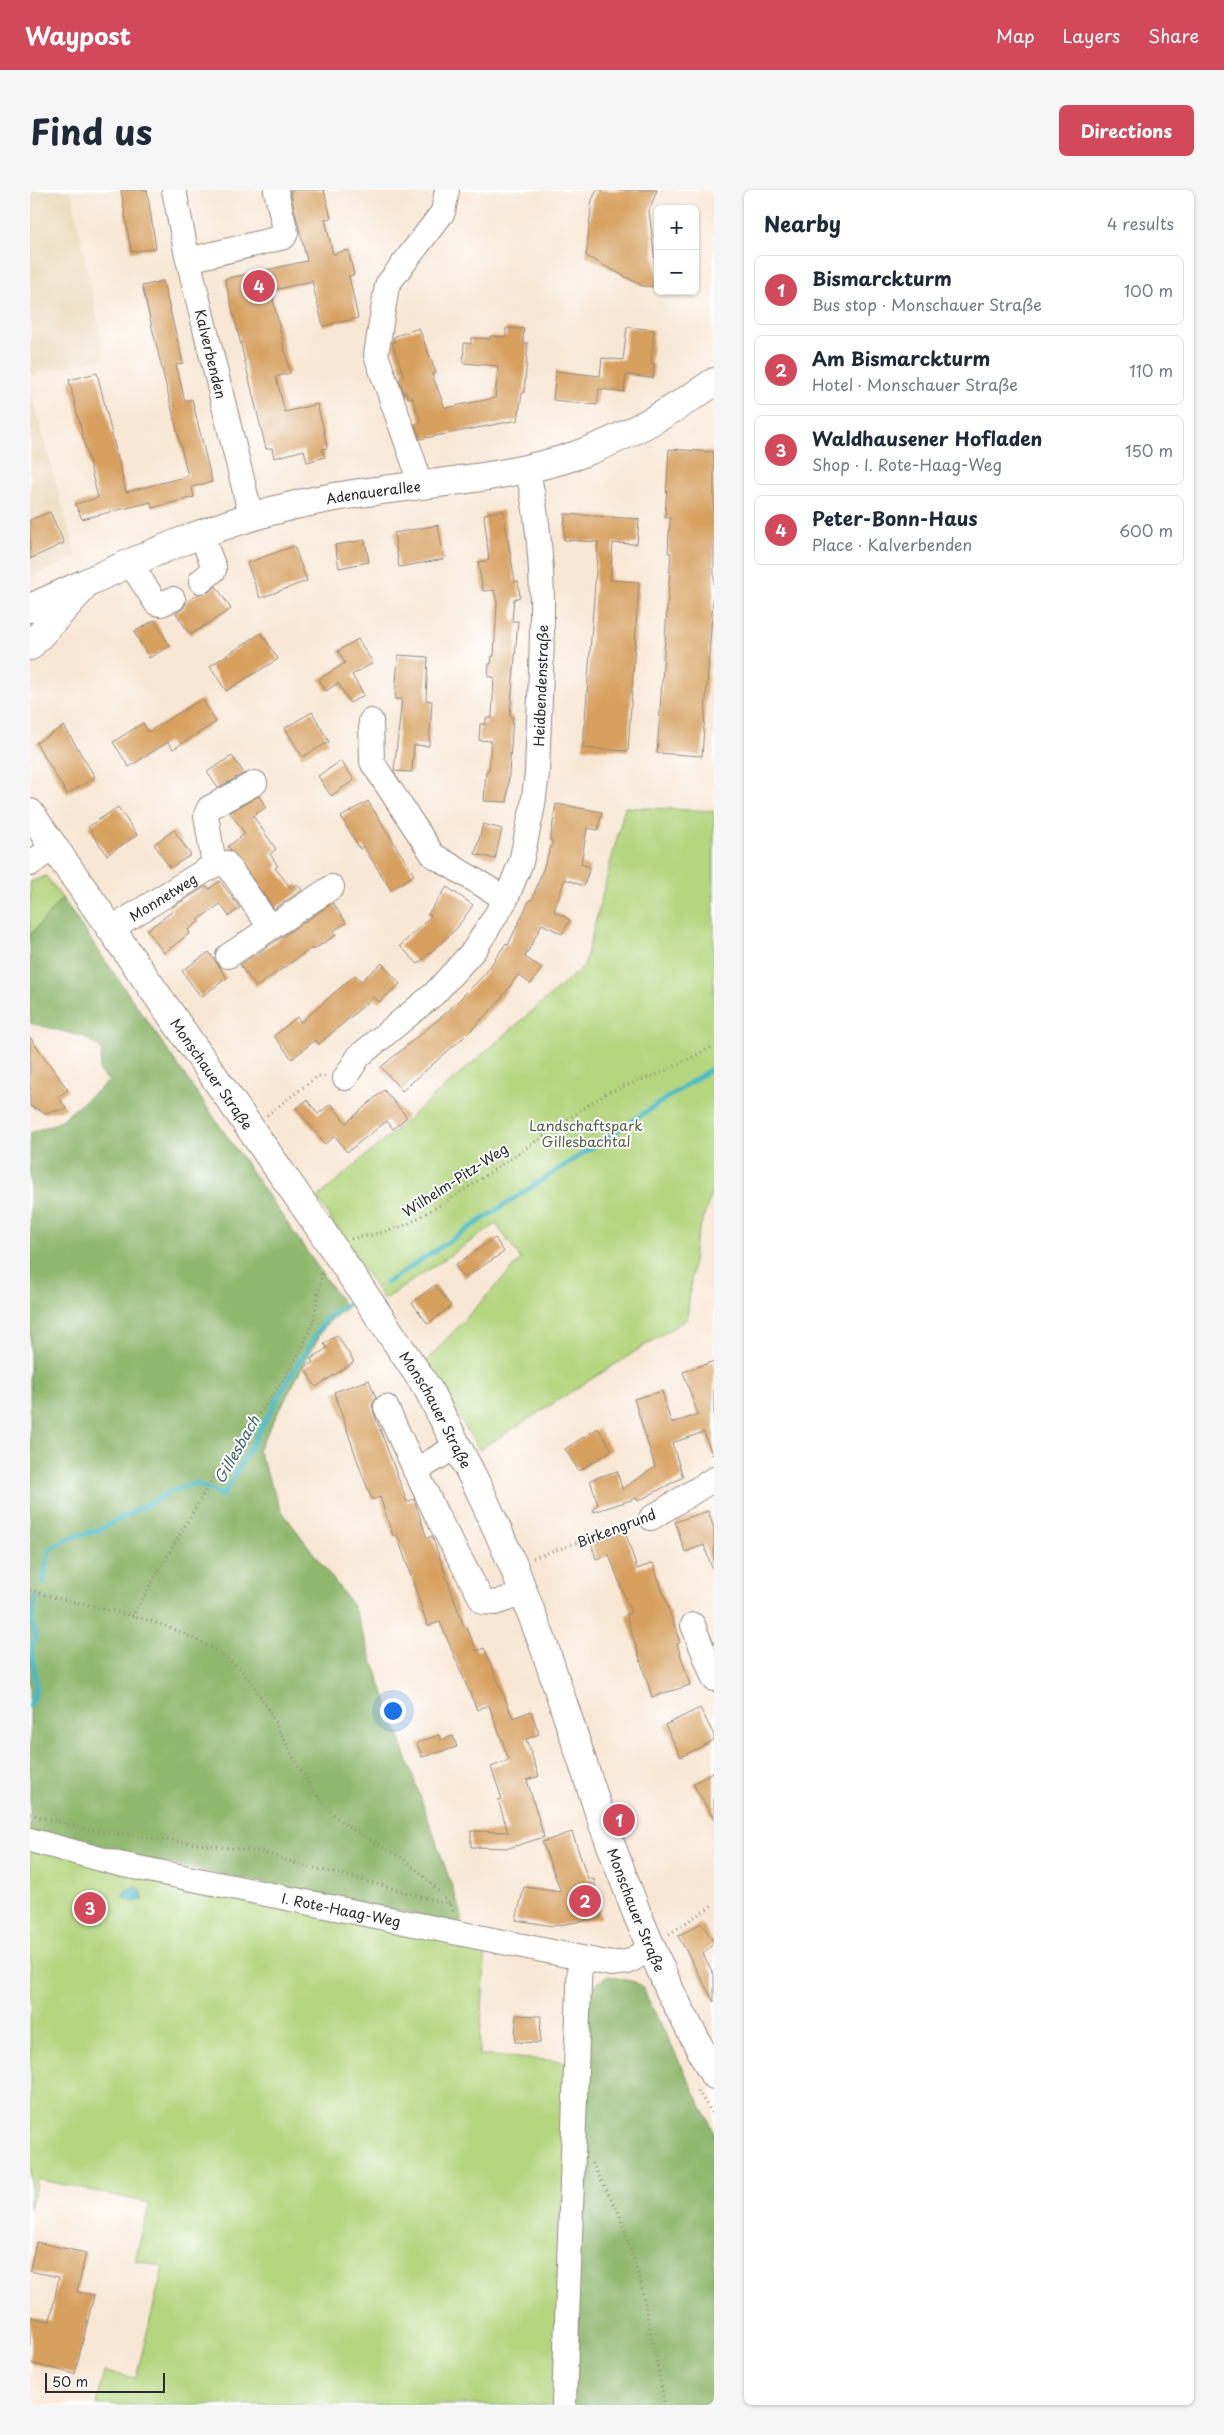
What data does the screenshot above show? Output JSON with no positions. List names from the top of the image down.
{
  "streets": {
    "main road": ["Adenauerallee", "Monschauer Straße"],
    "street": [
      "Kalverbenden",
      "Heidbendenstraße",
      "Monnetweg",
      "Birkengrund",
      "I. Rote-Haag-Weg"
    ],
    "path": ["Wilhelm-Pitz-Weg"]
  },
  "crossings": [
    ["Kalverbenden", "Adenauerallee"],
    ["Adenauerallee", "Heidbendenstraße"],
    ["Monnetweg", "Monschauer Straße"],
    ["Monschauer Straße", "Wilhelm-Pitz-Weg"],
    ["Monschauer Straße", "Birkengrund"],
    ["Monschauer Straße", "I. Rote-Haag-Weg"]
  ],
  "water": ["Gillesbach"],
  "parks": ["Landschaftspark Gillesbachtal"],
  "scale_bar": "50 m",
  "page": {
    "header": "Waypost",
    "nav": ["Map", "Layers", "Share"],
    "title": "Find us",
    "buttons": "Directions",
    "heading": ["Nearby", "4 results"],
    "map_buttons": ["+", "−"],
    "list": [
      {
        "mark": "1",
        "name": "Bismarckturm",
        "note": "Bus stop · Monschauer Straße",
        "value": "100 m"
      },
      {
        "mark": "2",
        "name": "Am Bismarckturm",
        "note": "Hotel · Monschauer Straße",
        "value": "110 m"
      },
      {
        "mark": "3",
        "name": "Waldhausener Hofladen",
        "note": "Shop · I. Rote-Haag-Weg",
        "value": "150 m"
      },
      {
        "mark": "4",
        "name": "Peter-Bonn-Haus",
        "note": "Place · Kalverbenden",
        "value": "600 m"
      }
    ],
    "pins": [
      "4",
      "1",
      "2",
      "3"
    ],
    "scale": "50 m"
  }
}
